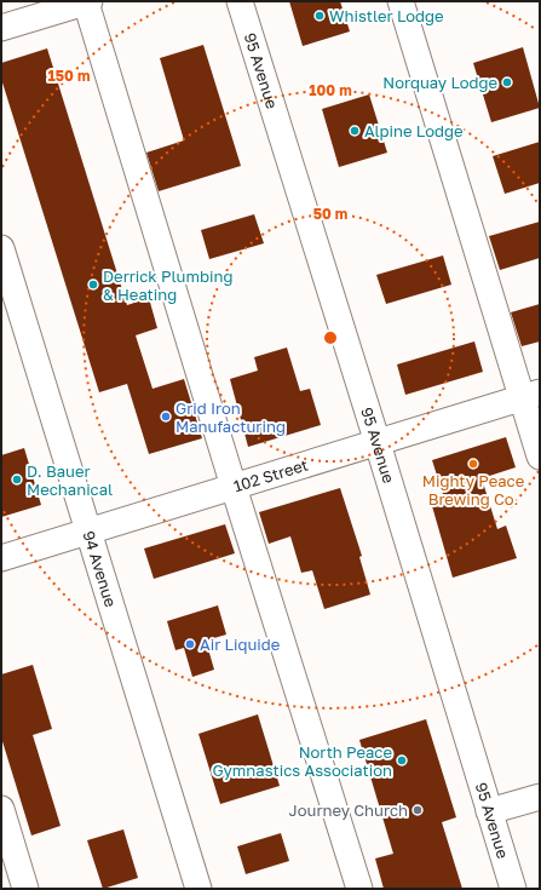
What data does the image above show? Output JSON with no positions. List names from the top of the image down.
{
  "streets": {
    "street": ["95 Avenue", "102 Street", "94 Avenue"]
  },
  "crossings": [
    ["95 Avenue", "102 Street"],
    ["102 Street", "94 Avenue"]
  ],
  "places": [
    "Whistler Lodge",
    "Norquay Lodge",
    "Alpine Lodge",
    "Derrick Plumbing & Heating",
    "Grid Iron Manufacturing",
    "Mighty Peace Brewing Co.",
    "D. Bauer Mechanical",
    "Air Liquide",
    "North Peace Gymnastics Association",
    "Journey Church"
  ],
  "rings": ["150 m", "100 m", "50 m"]
}
